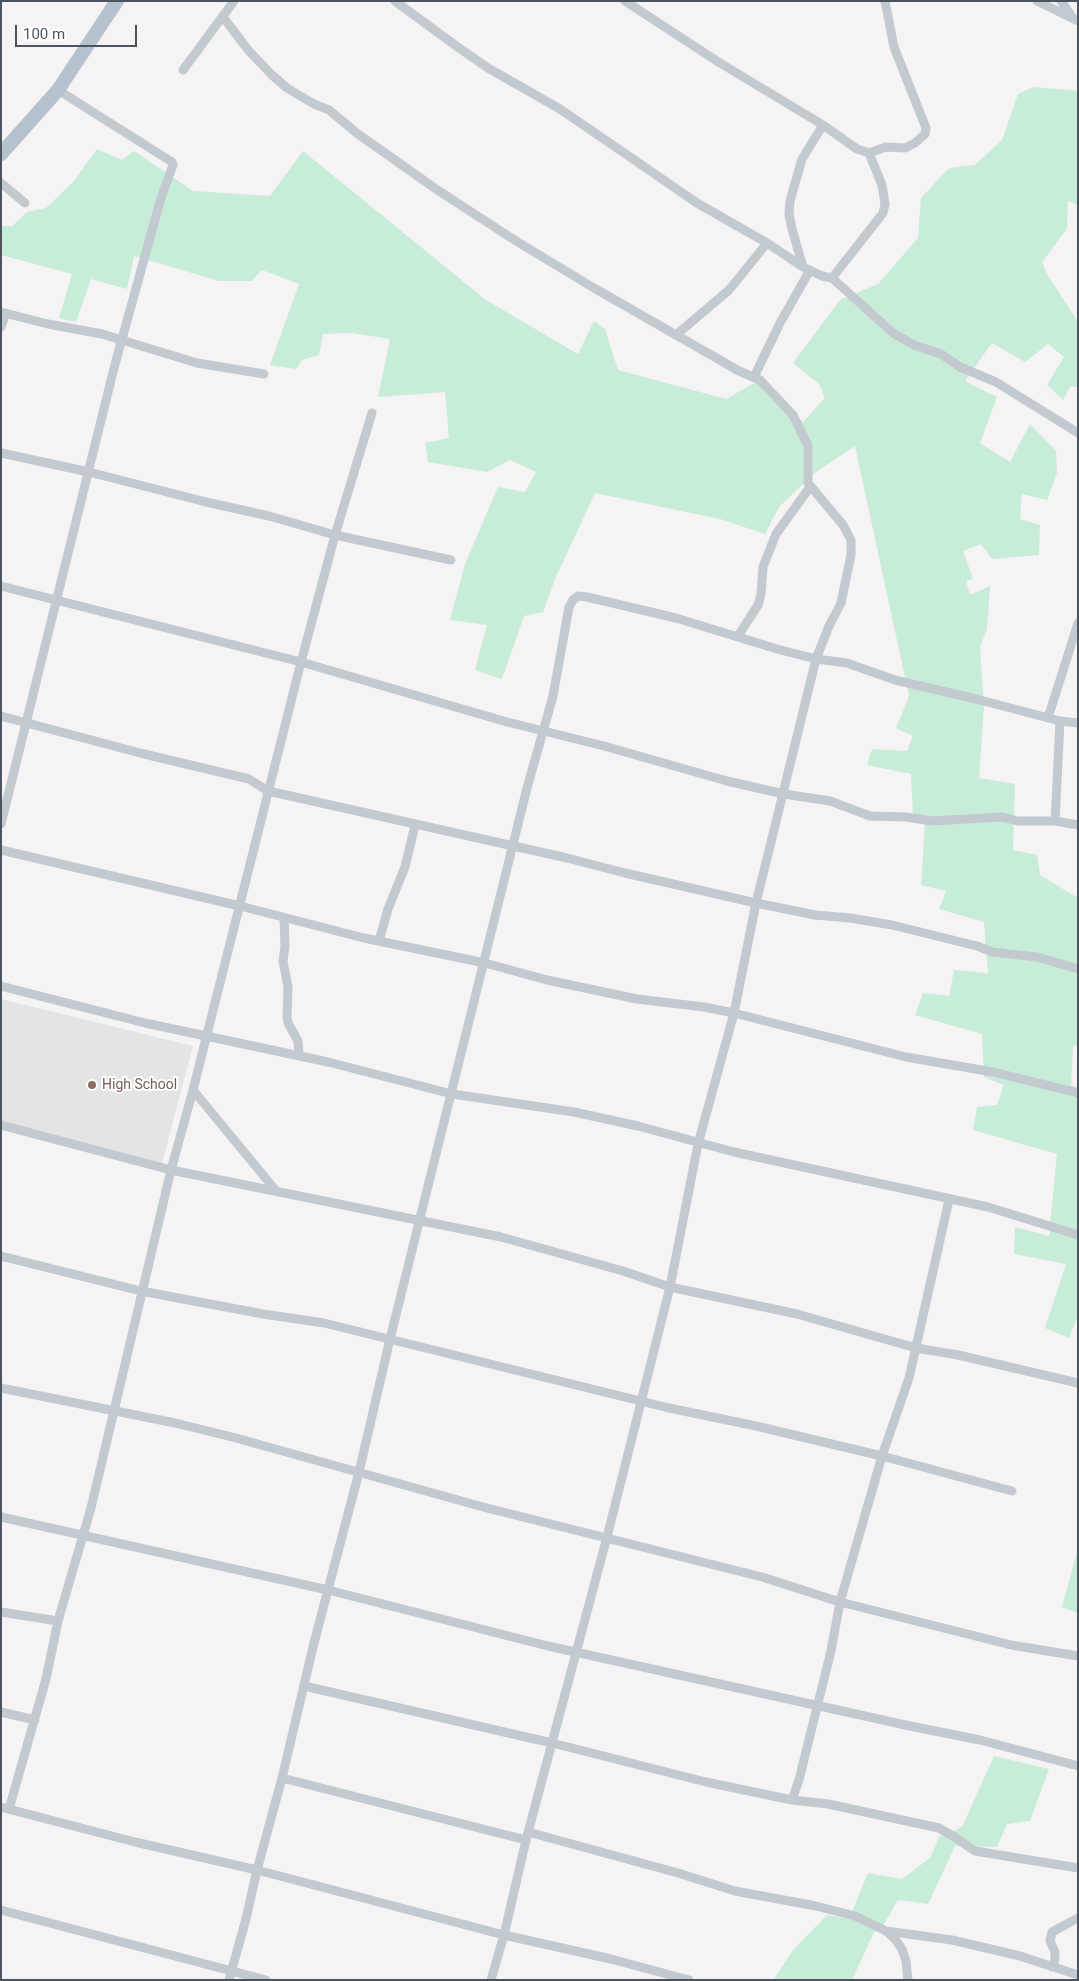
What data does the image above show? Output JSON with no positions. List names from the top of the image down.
{
  "places": ["High School"],
  "scale_bar": "100 m"
}
